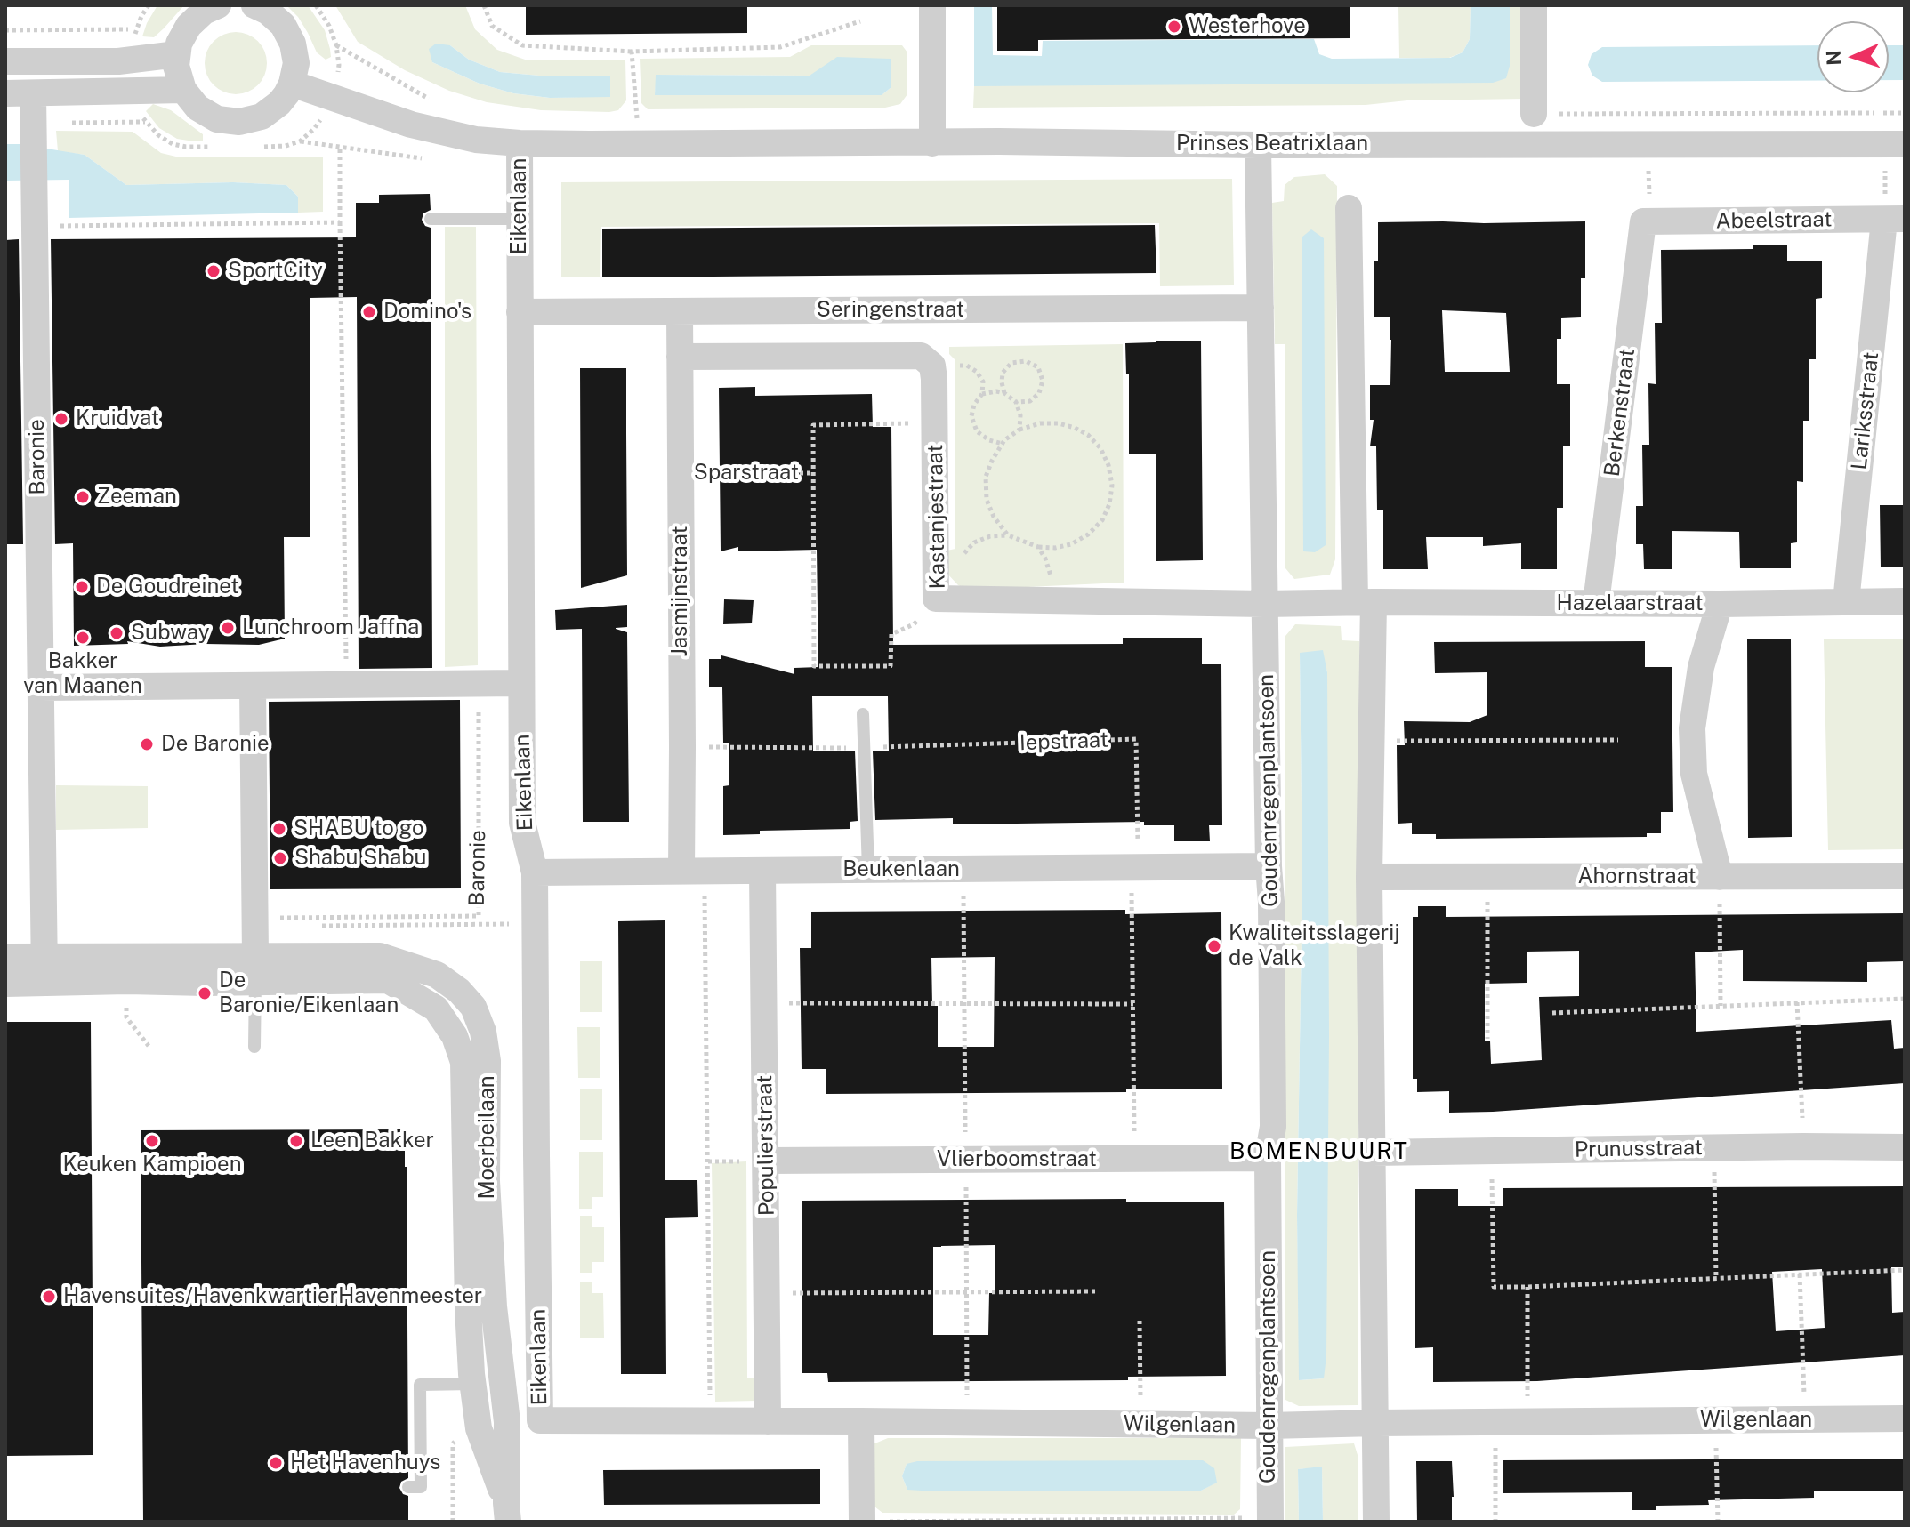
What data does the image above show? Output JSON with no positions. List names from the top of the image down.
{
  "streets": {
    "street": [
      "Prinses Beatrixlaan",
      "Eikenlaan",
      "Abeelstraat",
      "Seringenstraat",
      "Lariksstraat",
      "Berkenstraat",
      "Baronie",
      "Kastanjestraat",
      "Jasmijnstraat",
      "Hazelaarstraat",
      "Goudenregenplantsoen",
      "Beukenlaan",
      "Ahornstraat",
      "Moerbeilaan",
      "Populierstraat",
      "Prunusstraat",
      "Vlierboomstraat",
      "Wilgenlaan"
    ],
    "path": ["Sparstraat", "Iepstraat"]
  },
  "crossings": [
    ["Prinses Beatrixlaan", "Eikenlaan"],
    ["Prinses Beatrixlaan", "Goudenregenplantsoen"],
    ["Eikenlaan", "Seringenstraat"],
    ["Eikenlaan", "Beukenlaan"],
    ["Eikenlaan", "Wilgenlaan"],
    ["Abeelstraat", "Lariksstraat"],
    ["Abeelstraat", "Berkenstraat"],
    ["Seringenstraat", "Jasmijnstraat"],
    ["Seringenstraat", "Goudenregenplantsoen"],
    ["Lariksstraat", "Hazelaarstraat"],
    ["Berkenstraat", "Hazelaarstraat"],
    ["Baronie", "Moerbeilaan"],
    ["Sparstraat", "Jasmijnstraat"],
    ["Kastanjestraat", "Hazelaarstraat"],
    ["Kastanjestraat", "Goudenregenplantsoen"],
    ["Jasmijnstraat", "Iepstraat"],
    ["Jasmijnstraat", "Beukenlaan"],
    ["Hazelaarstraat", "Goudenregenplantsoen"],
    ["Iepstraat", "Beukenlaan"],
    ["Goudenregenplantsoen", "Beukenlaan"],
    ["Goudenregenplantsoen", "Vlierboomstraat"],
    ["Goudenregenplantsoen", "Wilgenlaan"],
    ["Beukenlaan", "Populierstraat"],
    ["Populierstraat", "Vlierboomstraat"],
    ["Populierstraat", "Wilgenlaan"]
  ],
  "districts": ["BOMENBUURT"],
  "places": [
    "Westerhove",
    "SportCity",
    "Domino's",
    "Kruidvat",
    "Zeeman",
    "De Goudreinet",
    "Lunchroom Jaffna",
    "Subway",
    "Bakker van Maanen",
    "De Baronie",
    "SHABU to go",
    "Shabu Shabu",
    "Kwaliteitsslagerij de Valk",
    "De Baronie/Eikenlaan",
    "Keuken Kampioen",
    "Leen Bakker",
    "Havensuites/HavenkwartierHavenmeester",
    "Het Havenhuys"
  ],
  "north": "left"
}
